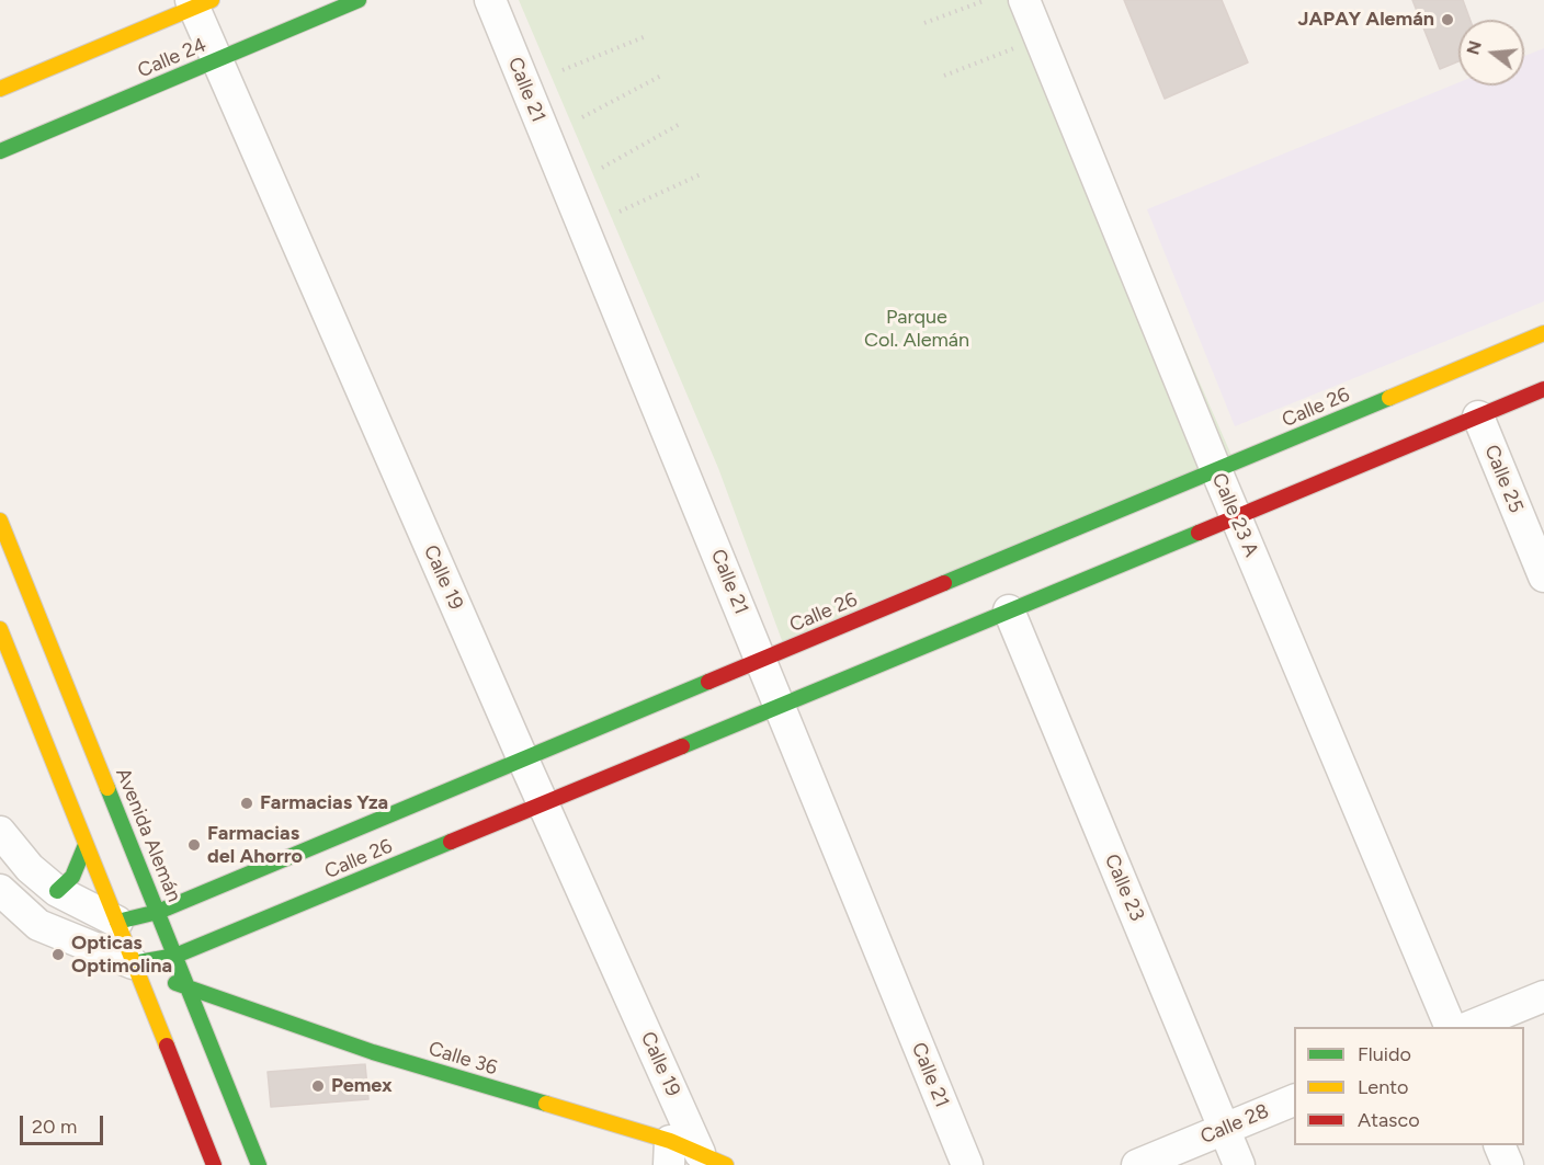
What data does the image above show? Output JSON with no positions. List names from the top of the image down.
{
  "streets": {
    "street": [
      "Calle 24",
      "Calle 21",
      "Calle 26",
      "Calle 25",
      "Calle 23 A",
      "Calle 19",
      "Avenida Alemán",
      "Calle 23",
      "Calle 36",
      "Calle 28"
    ]
  },
  "crossings": [
    ["Calle 24", "Calle 19"],
    ["Calle 21", "Calle 26"],
    ["Calle 26", "Calle 25"],
    ["Calle 26", "Calle 23 A"],
    ["Calle 26", "Calle 19"],
    ["Calle 26", "Avenida Alemán"],
    ["Calle 26", "Calle 23"],
    ["Calle 26", "Calle 36"],
    ["Calle 19", "Calle 36"],
    ["Avenida Alemán", "Calle 36"],
    ["Calle 23", "Calle 28"]
  ],
  "parks": ["Parque Col. Alemán"],
  "places": [
    "JAPAY Alemán",
    "Farmacias Yza",
    "Farmacias del Ahorro",
    "Opticas Optimolina",
    "Pemex"
  ],
  "legend": ["Fluido", "Lento", "Atasco"],
  "scale_bar": "20 m",
  "north": "left"
}
